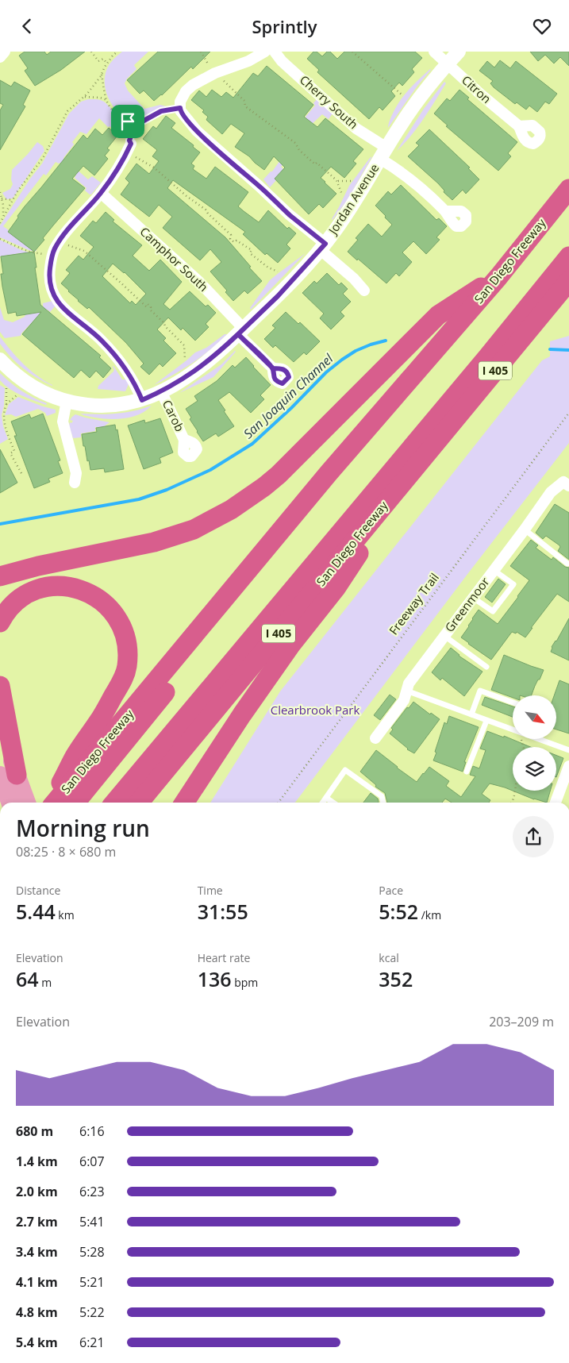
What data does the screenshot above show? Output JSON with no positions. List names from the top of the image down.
{
  "streets": {
    "highway": ["San Diego Freeway", "I 405"],
    "street": [
      "Citron",
      "Cherry South",
      "Jordan Avenue",
      "Camphor South",
      "Carob",
      "Greenmoor"
    ],
    "path": ["Freeway Trail"]
  },
  "crossings": [
    ["Citron", "Jordan Avenue"],
    ["Cherry South", "Jordan Avenue"],
    ["Jordan Avenue", "Camphor South"],
    ["Jordan Avenue", "Carob"]
  ],
  "water": ["San Joaquin Channel"],
  "parks": ["Clearbrook Park"],
  "north": "bottom right",
  "page": {
    "header": "Sprintly",
    "heading": ["Morning run", "08:25 · 8 × 680 m"],
    "stats": [
      ["Distance", "5.44 km"],
      ["Time", "31:55"],
      ["Pace", "5:52 /km"],
      ["Elevation", "64 m"],
      ["Heart rate", "136 bpm"],
      ["kcal", "352"]
    ],
    "chart": ["Elevation", "203–209 m"],
    "list": [
      {
        "name": "680 m",
        "note": "6:16"
      },
      {
        "name": "1.4 km",
        "note": "6:07"
      },
      {
        "name": "2.0 km",
        "note": "6:23"
      },
      {
        "name": "2.7 km",
        "note": "5:41"
      },
      {
        "name": "3.4 km",
        "note": "5:28"
      },
      {
        "name": "4.1 km",
        "note": "5:21"
      },
      {
        "name": "4.8 km",
        "note": "5:22"
      },
      {
        "name": "5.4 km",
        "note": "6:21"
      }
    ]
  }
}
